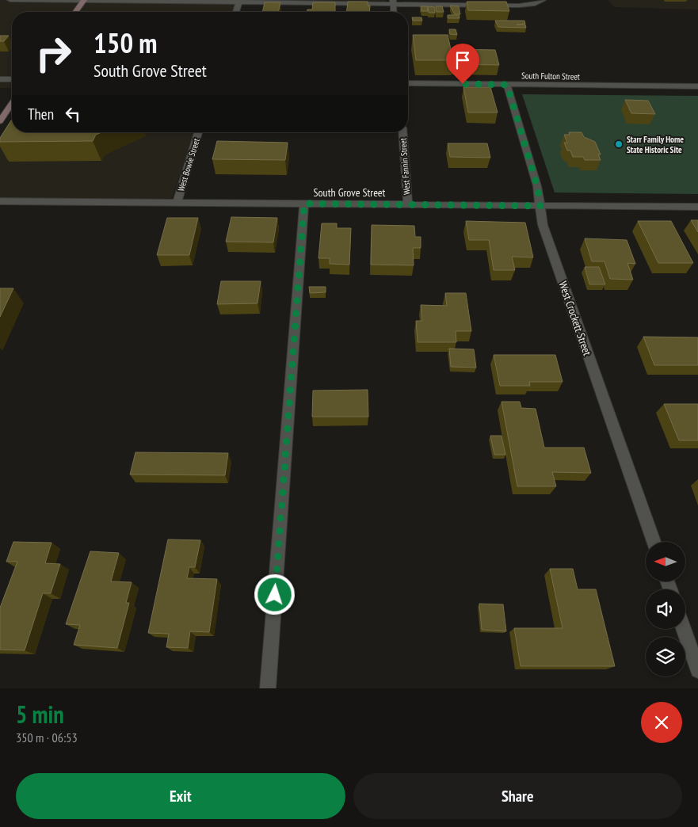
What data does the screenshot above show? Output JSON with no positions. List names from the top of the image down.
{
  "streets": {
    "street": [
      "South Fulton Street",
      "West Bowie Street",
      "West Fannin Street",
      "South Grove Street",
      "West Crockett Street"
    ]
  },
  "crossings": [
    ["South Fulton Street", "West Crockett Street"],
    ["West Bowie Street", "South Grove Street"],
    ["West Fannin Street", "South Grove Street"],
    ["South Grove Street", "West Crockett Street"]
  ],
  "places": ["Starr Family Home State Historic Site"],
  "north": "left",
  "page": {
    "turn": ["150 m", "South Grove Street"],
    "then": "Then",
    "heading": ["5 min", "350 m · 06:53"],
    "buttons": ["Exit", "Share"]
  }
}
